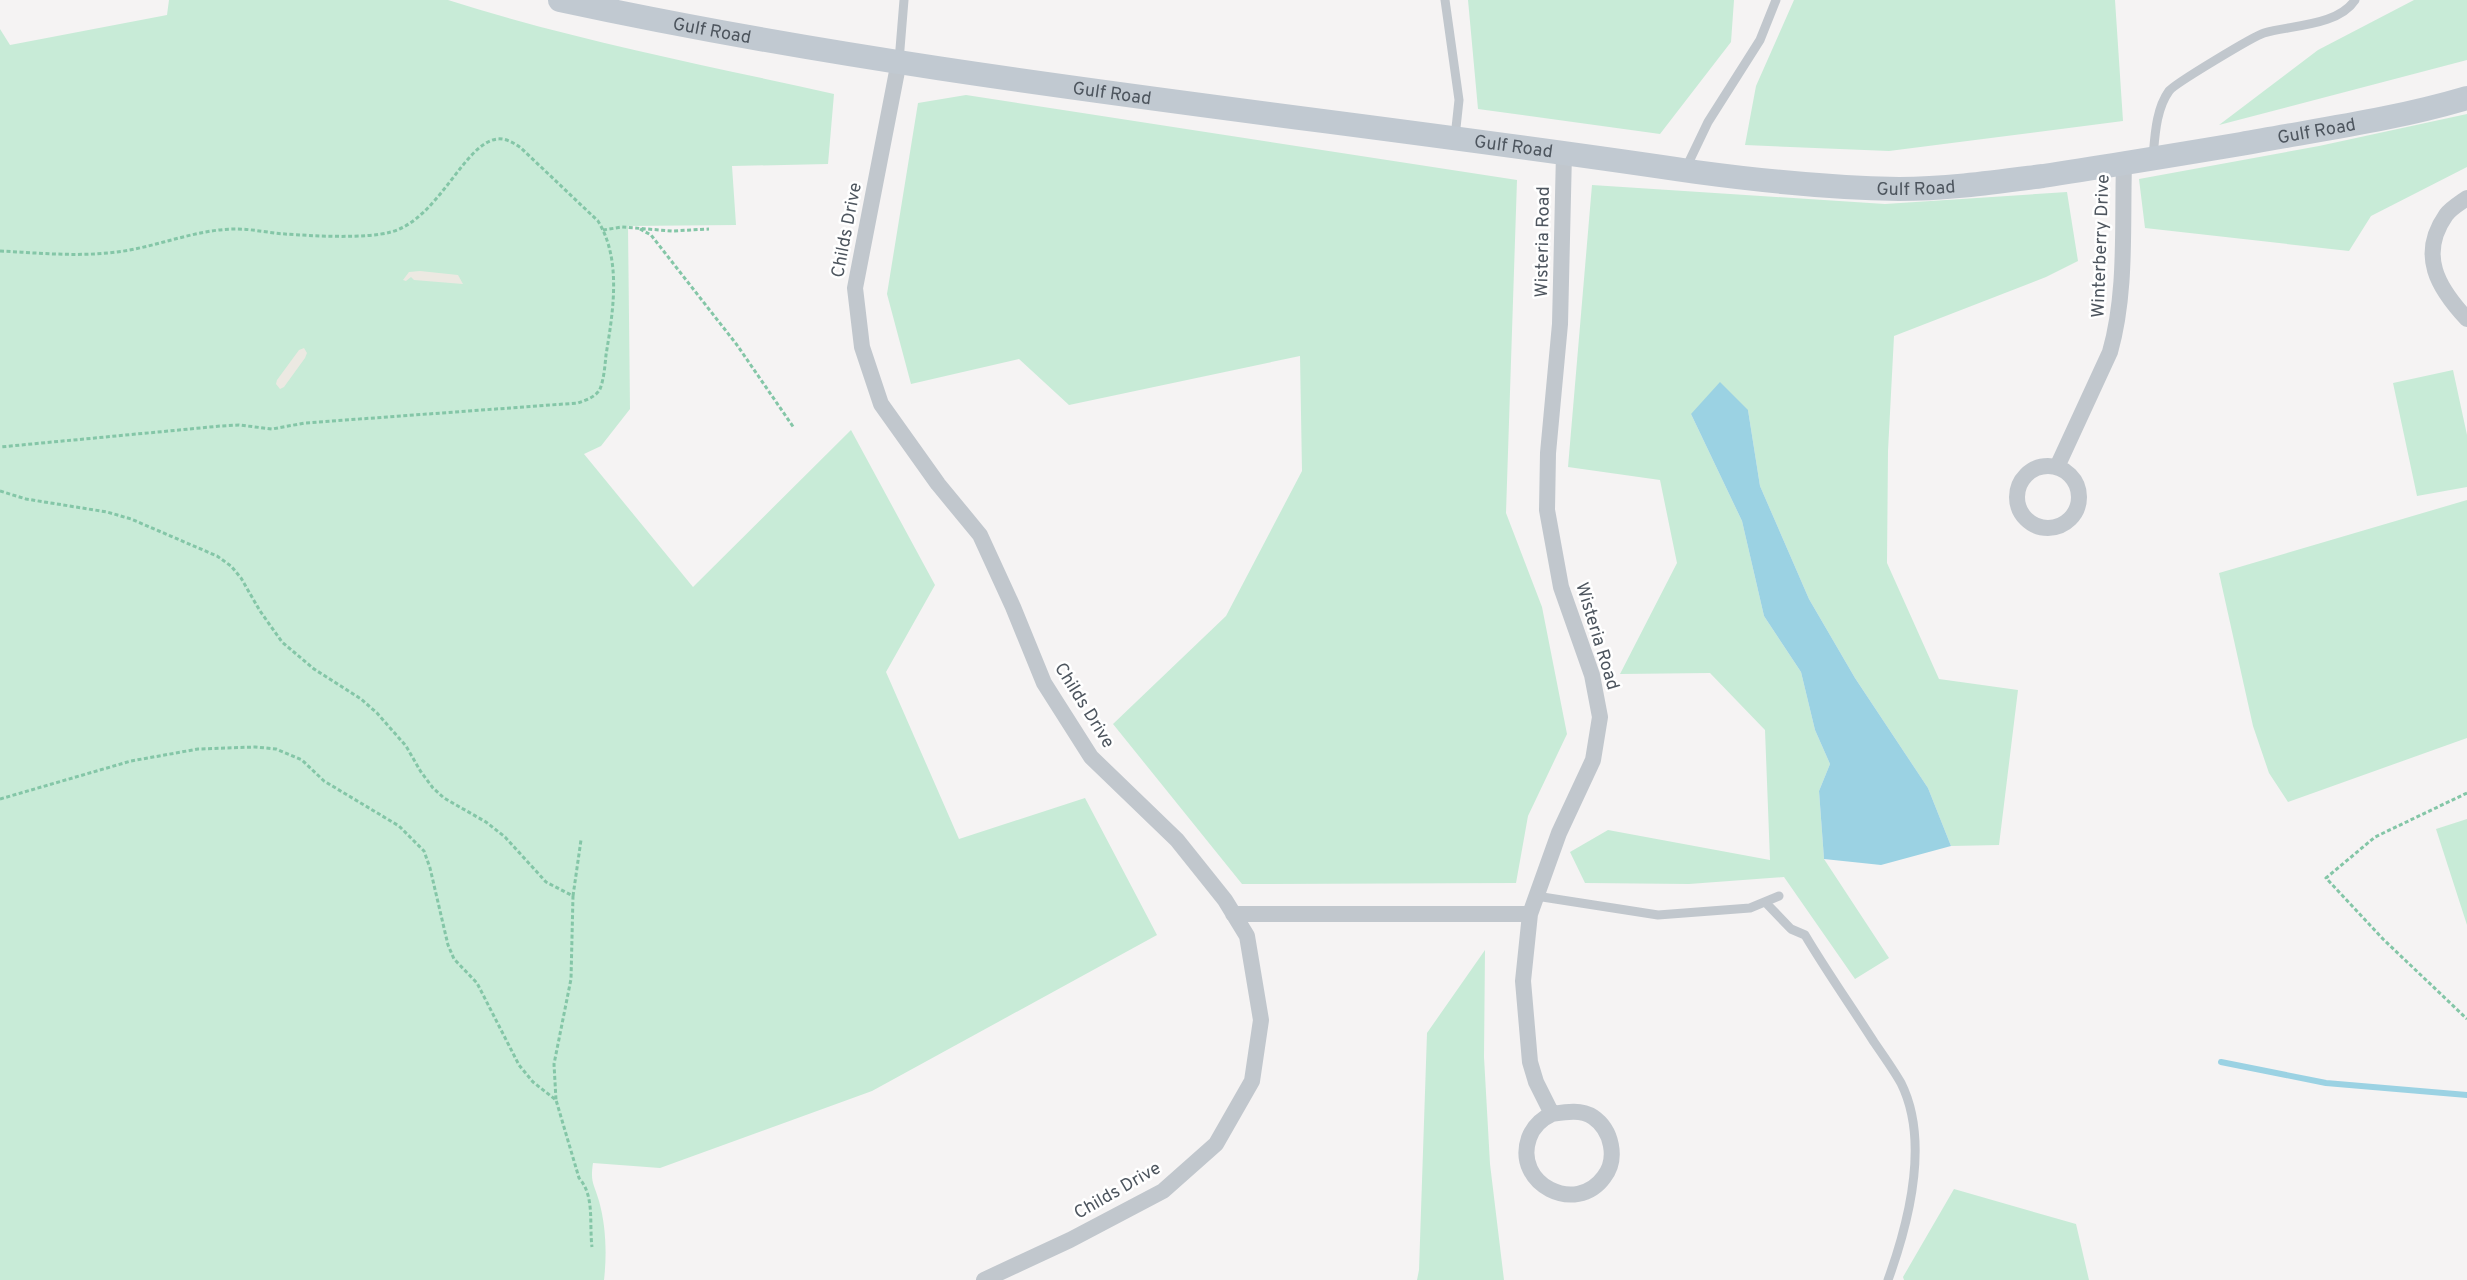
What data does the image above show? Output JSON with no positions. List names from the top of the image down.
{
  "streets": {
    "street": [
      "Gulf Road",
      "Childs Drive",
      "Wisteria Road",
      "Winterberry Drive"
    ]
  },
  "crossings": [
    ["Gulf Road", "Childs Drive"],
    ["Gulf Road", "Wisteria Road"],
    ["Gulf Road", "Winterberry Drive"]
  ]
}
